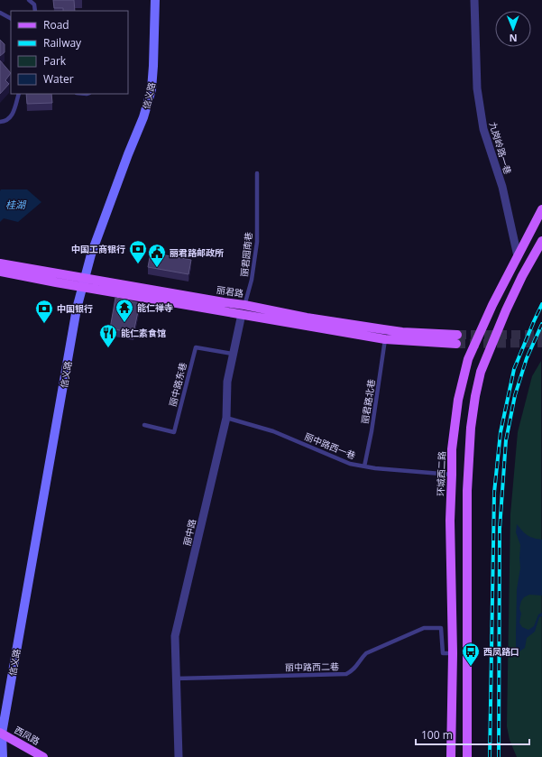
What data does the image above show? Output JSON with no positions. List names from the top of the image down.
{
  "streets": {
    "main road": ["丽君路", "环城西二路", "西凤路"],
    "street": ["信义路", "九岗岭路一巷", "丽中路"],
    "lane": [
      "丽君园南巷",
      "丽中路东巷",
      "丽君路北巷",
      "丽中路西一巷",
      "丽中路西二巷"
    ]
  },
  "crossings": [
    ["信义路", "丽君路"],
    ["信义路", "西凤路"],
    ["九岗岭路一巷", "环城西二路"],
    ["丽君园南巷", "丽君路"],
    ["丽君园南巷", "丽中路"],
    ["丽君路", "丽君路北巷"],
    ["丽君路", "丽中路"],
    ["丽中路东巷", "丽中路"],
    ["丽君路北巷", "丽中路西一巷"],
    ["丽中路西一巷", "环城西二路"],
    ["丽中路西一巷", "丽中路"],
    ["环城西二路", "丽中路西二巷"],
    ["丽中路", "丽中路西二巷"]
  ],
  "water": ["桂湖"],
  "places": {
    "bank": ["中国工商银行", "中国银行"],
    "public building": ["丽君路邮政所"],
    "temple": ["能仁禅寺"],
    "restaurant": ["能仁素食馆"],
    "bus stop": ["西凤路口"]
  },
  "legend": [
    "Road",
    "Railway",
    "Park",
    "Water"
  ],
  "scale_bar": "100 m",
  "north": "bottom"
}
